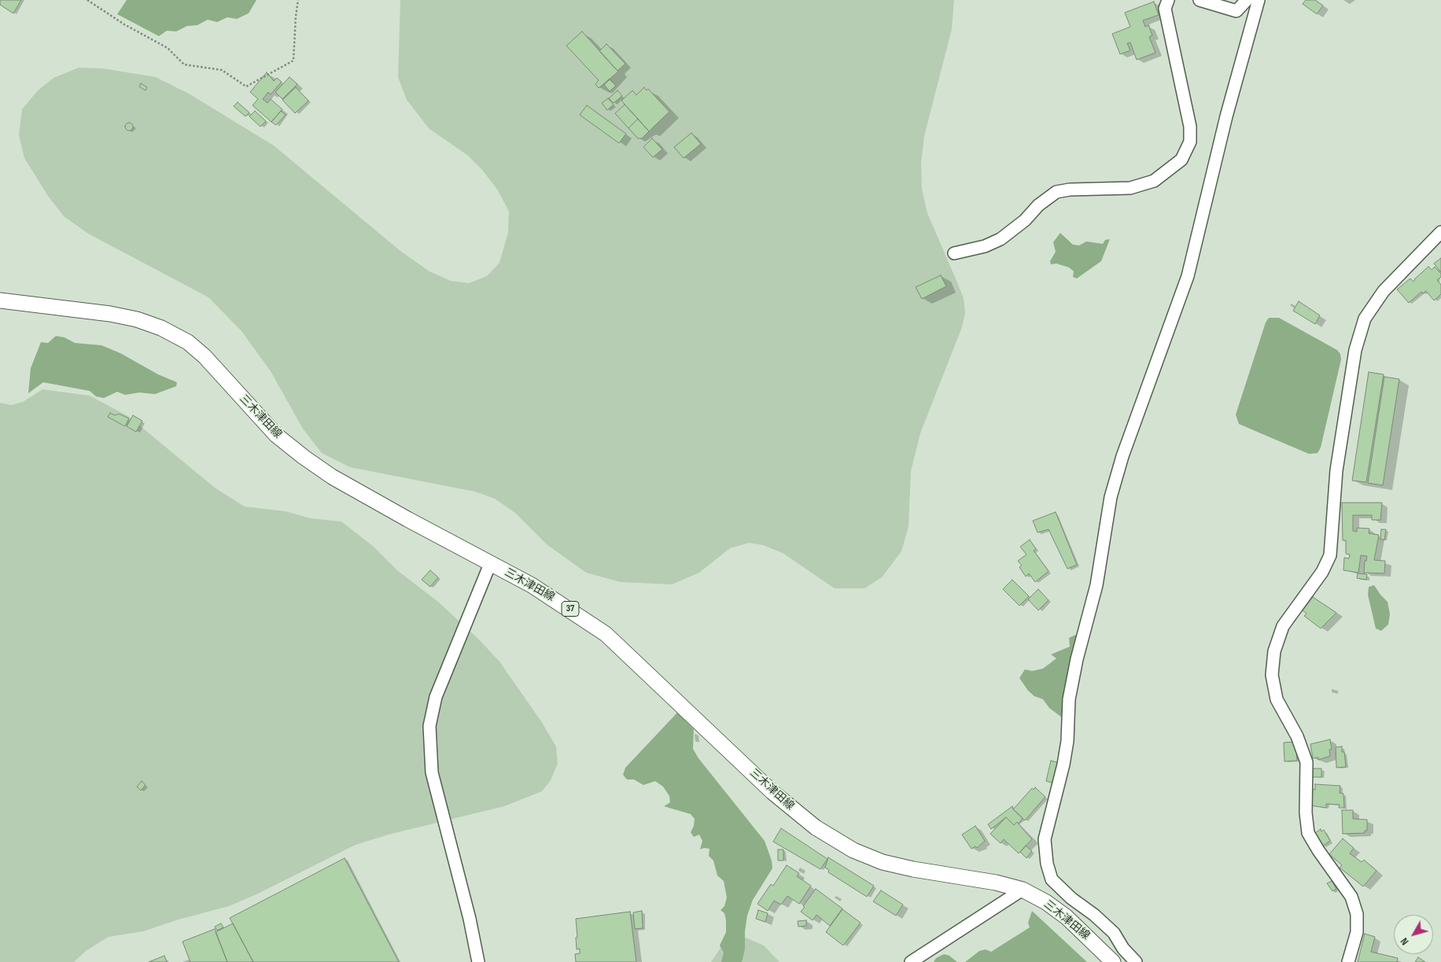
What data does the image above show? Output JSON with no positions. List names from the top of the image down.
{
  "streets": {
    "main road": ["三木津田線", "37"]
  },
  "north": "bottom left"
}
